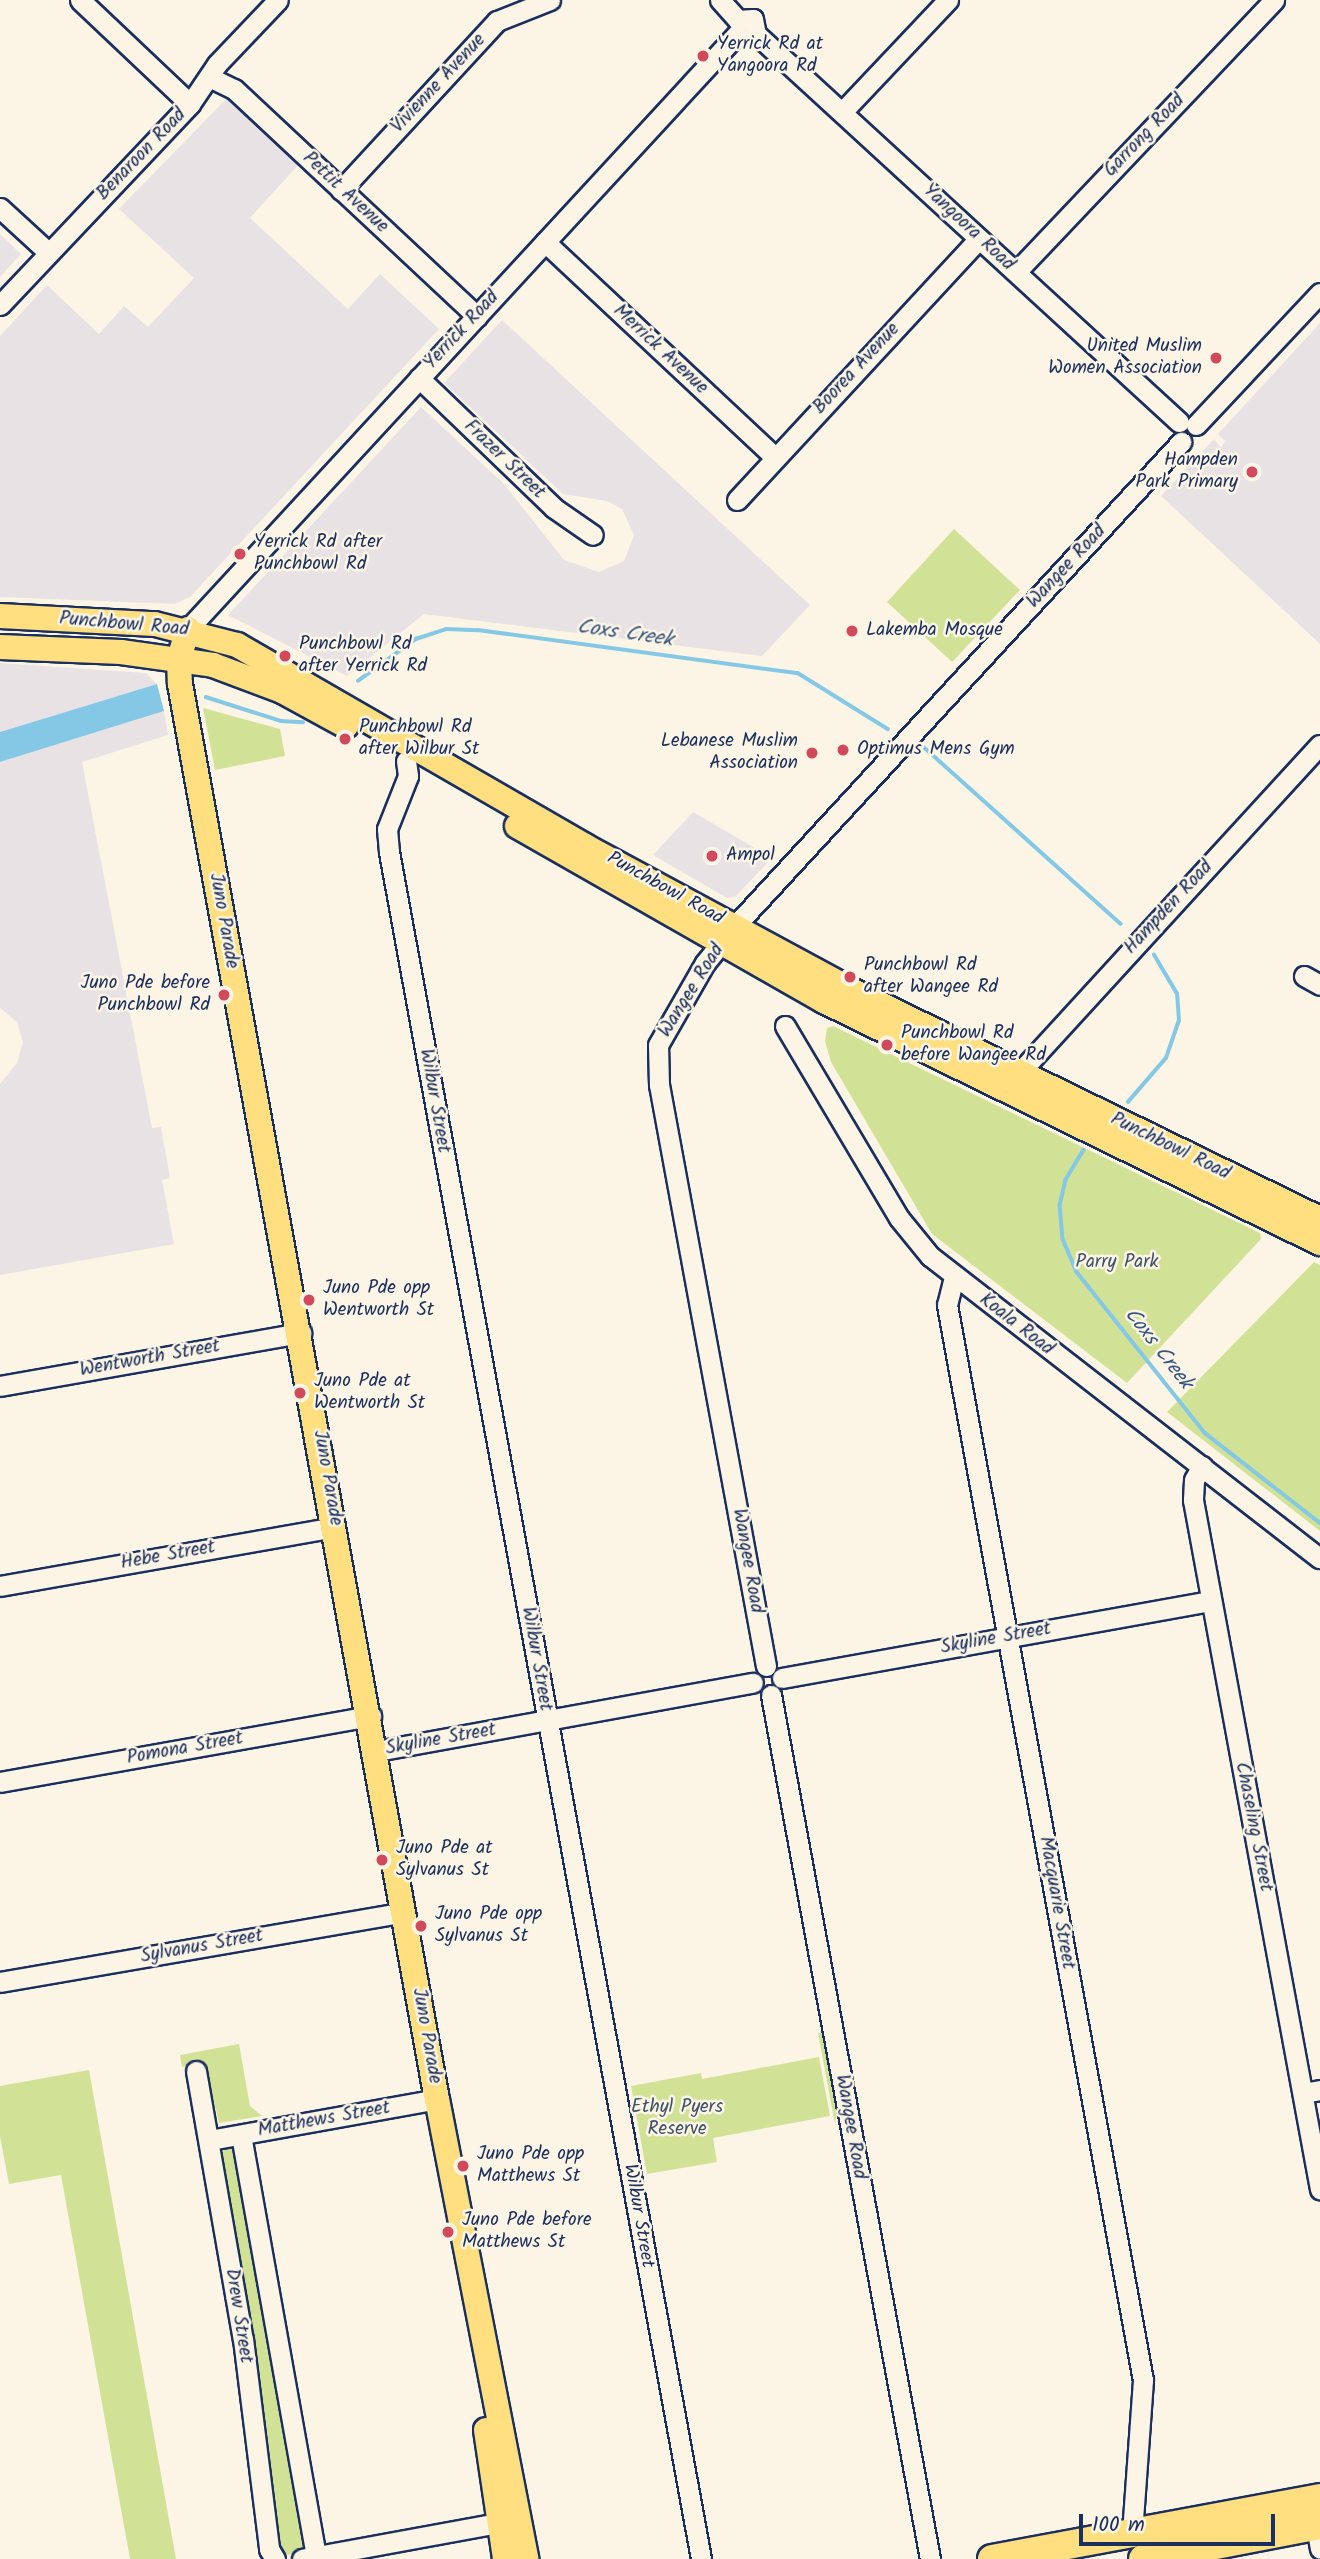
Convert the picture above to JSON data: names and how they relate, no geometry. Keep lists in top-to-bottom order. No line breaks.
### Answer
{"streets":{"main road":["Punchbowl Road","Juno Parade"],"street":["Vivienne Avenue","Garrong Road","Benaroon Road","Pettit Avenue","Yangoora Road","Yerrick Road","Merrick Avenue","Boorea Avenue","Frazer Street","Wangee Road","Hampden Road","Wilbur Street","Koala Road","Wentworth Street","Hebe Street","Skyline Street","Pomona Street","Chaseling Street","Macquarie Street","Sylvanus Street","Matthews Street","Drew Street"]},"crossings":[["Vivienne Avenue","Pettit Avenue"],["Garrong Road","Yangoora Road"],["Benaroon Road","Pettit Avenue"],["Pettit Avenue","Yerrick Road"],["Yangoora Road","Yerrick Road"],["Yangoora Road","Boorea Avenue"],["Yangoora Road","Wangee Road"],["Yerrick Road","Merrick Avenue"],["Yerrick Road","Frazer Street"],["Yerrick Road","Punchbowl Road"],["Yerrick Road","Juno Parade"],["Merrick Avenue","Boorea Avenue"],["Wangee Road","Punchbowl Road"],["Wangee Road","Skyline Street"],["Punchbowl Road","Hampden Road"],["Punchbowl Road","Juno Parade"],["Punchbowl Road","Wilbur Street"],["Juno Parade","Wentworth Street"],["Juno Parade","Hebe Street"],["Juno Parade","Skyline Street"],["Juno Parade","Pomona Street"],["Juno Parade","Sylvanus Street"],["Juno Parade","Matthews Street"],["Wilbur Street","Skyline Street"],["Koala Road","Chaseling Street"],["Koala Road","Macquarie Street"],["Skyline Street","Chaseling Street"],["Skyline Street","Macquarie Street"],["Matthews Street","Drew Street"]],"water":["Coxs Creek"],"parks":["Parry Park","Ethyl Pyers Reserve"],"places":["Yerrick Rd at Yangoora Rd","United Muslim Women Association","Hampden Park Primary","Yerrick Rd after Punchbowl Rd","Lakemba Mosque","Punchbowl Rd after Yerrick Rd","Punchbowl Rd after Wilbur St","Optimus Mens Gym","Lebanese Muslim Association","Ampol","Punchbowl Rd after Wangee Rd","Juno Pde before Punchbowl Rd","Punchbowl Rd before Wangee Rd","Juno Pde opp Wentworth St","Juno Pde at Wentworth St","Juno Pde at Sylvanus St","Juno Pde opp Sylvanus St","Juno Pde opp Matthews St","Juno Pde before Matthews St"],"scale_bar":"100 m"}
